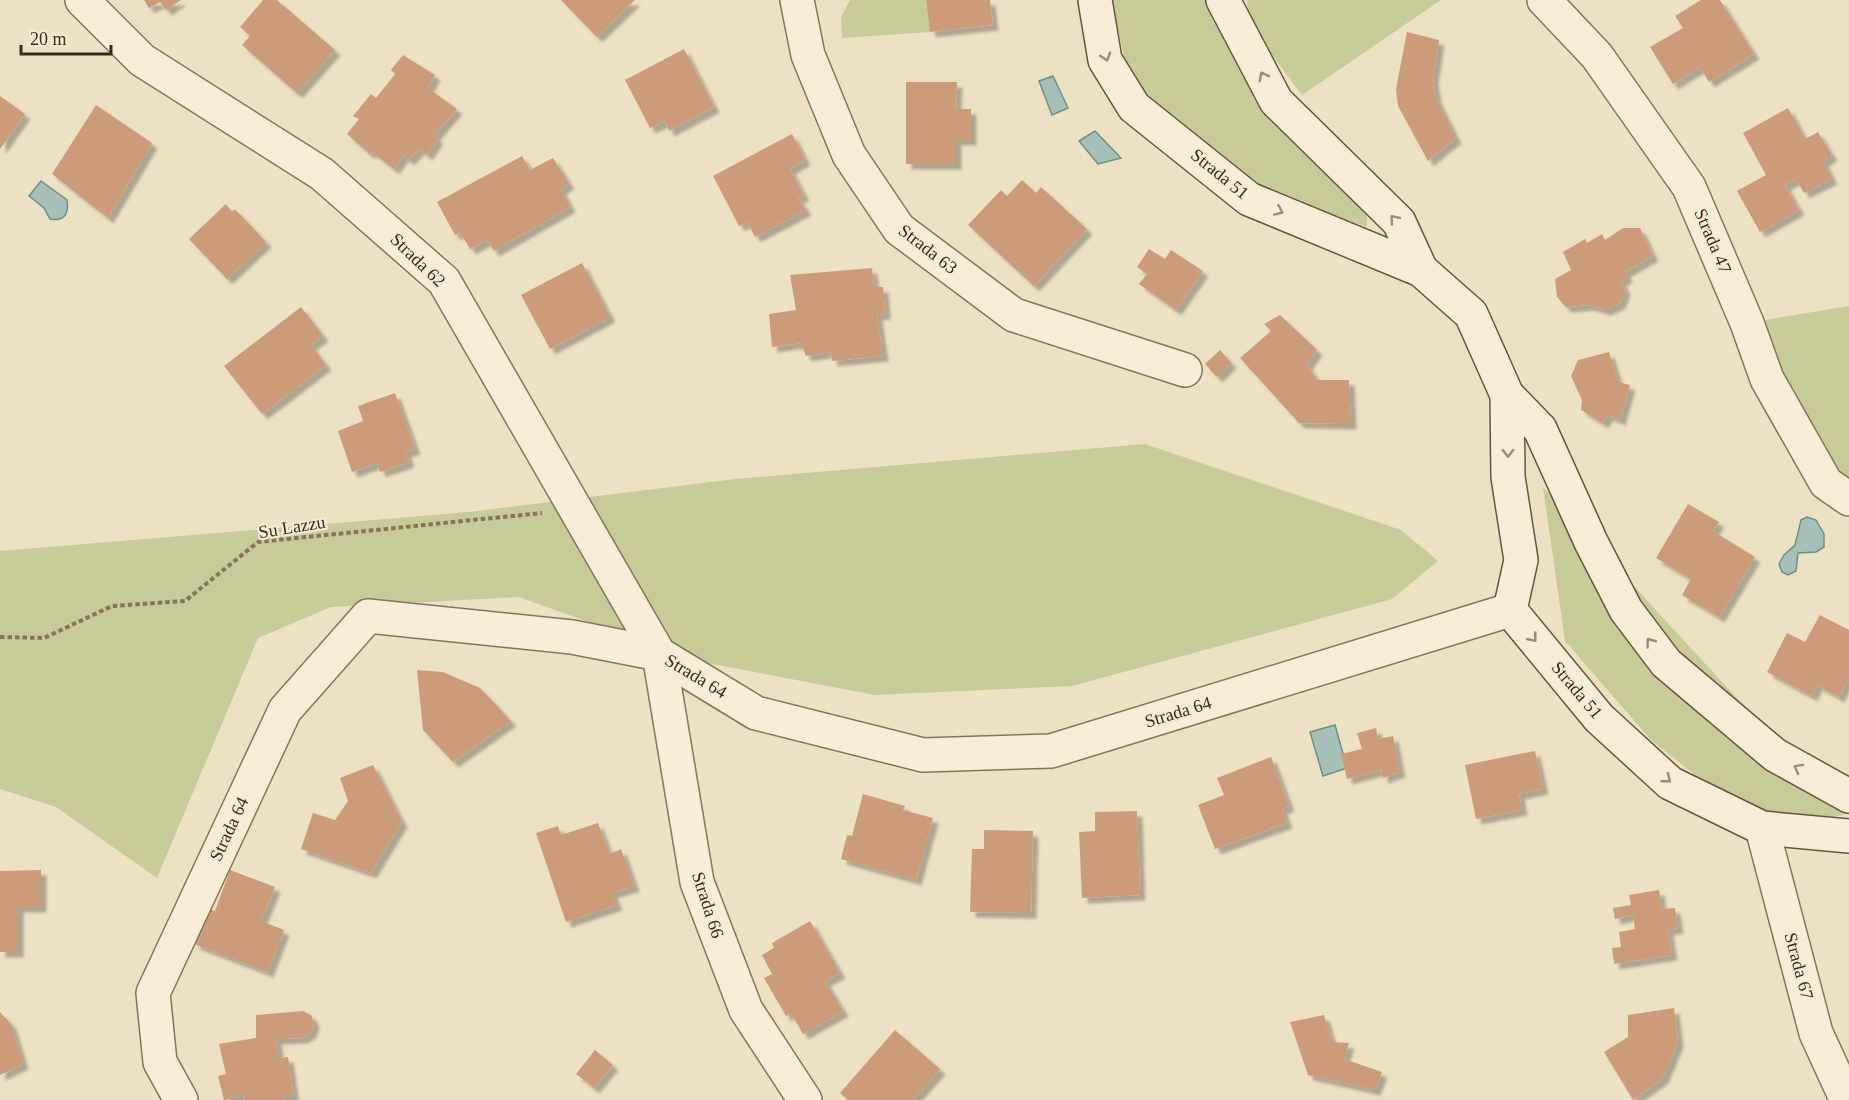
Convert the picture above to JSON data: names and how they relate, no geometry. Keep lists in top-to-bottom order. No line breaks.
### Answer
{"streets":{"street":["Strada 51","Strada 47","Strada 63","Strada 62","Strada 64","Strada 66","Strada 67"],"path":["Su Lazzu"]},"crossings":[["Strada 51","Strada 64"],["Strada 51","Strada 67"],["Strada 62","Su Lazzu"],["Strada 62","Strada 64"],["Strada 62","Strada 66"],["Strada 64","Strada 66"]],"scale_bar":"20 m"}
